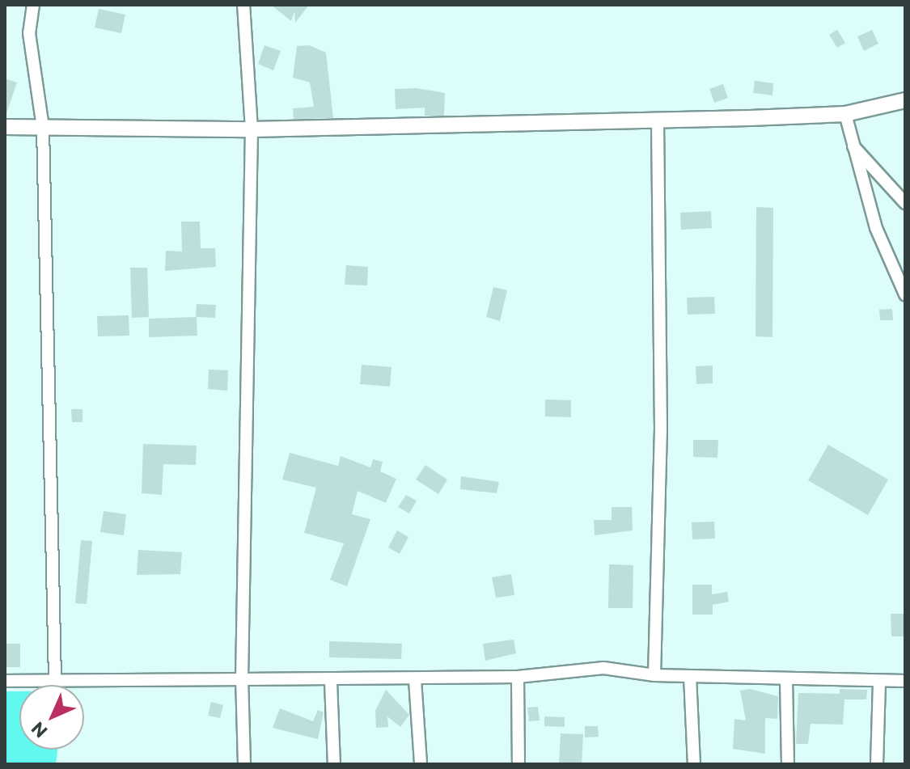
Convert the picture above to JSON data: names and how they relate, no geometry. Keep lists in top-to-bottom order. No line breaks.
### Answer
{"north":"bottom left"}
